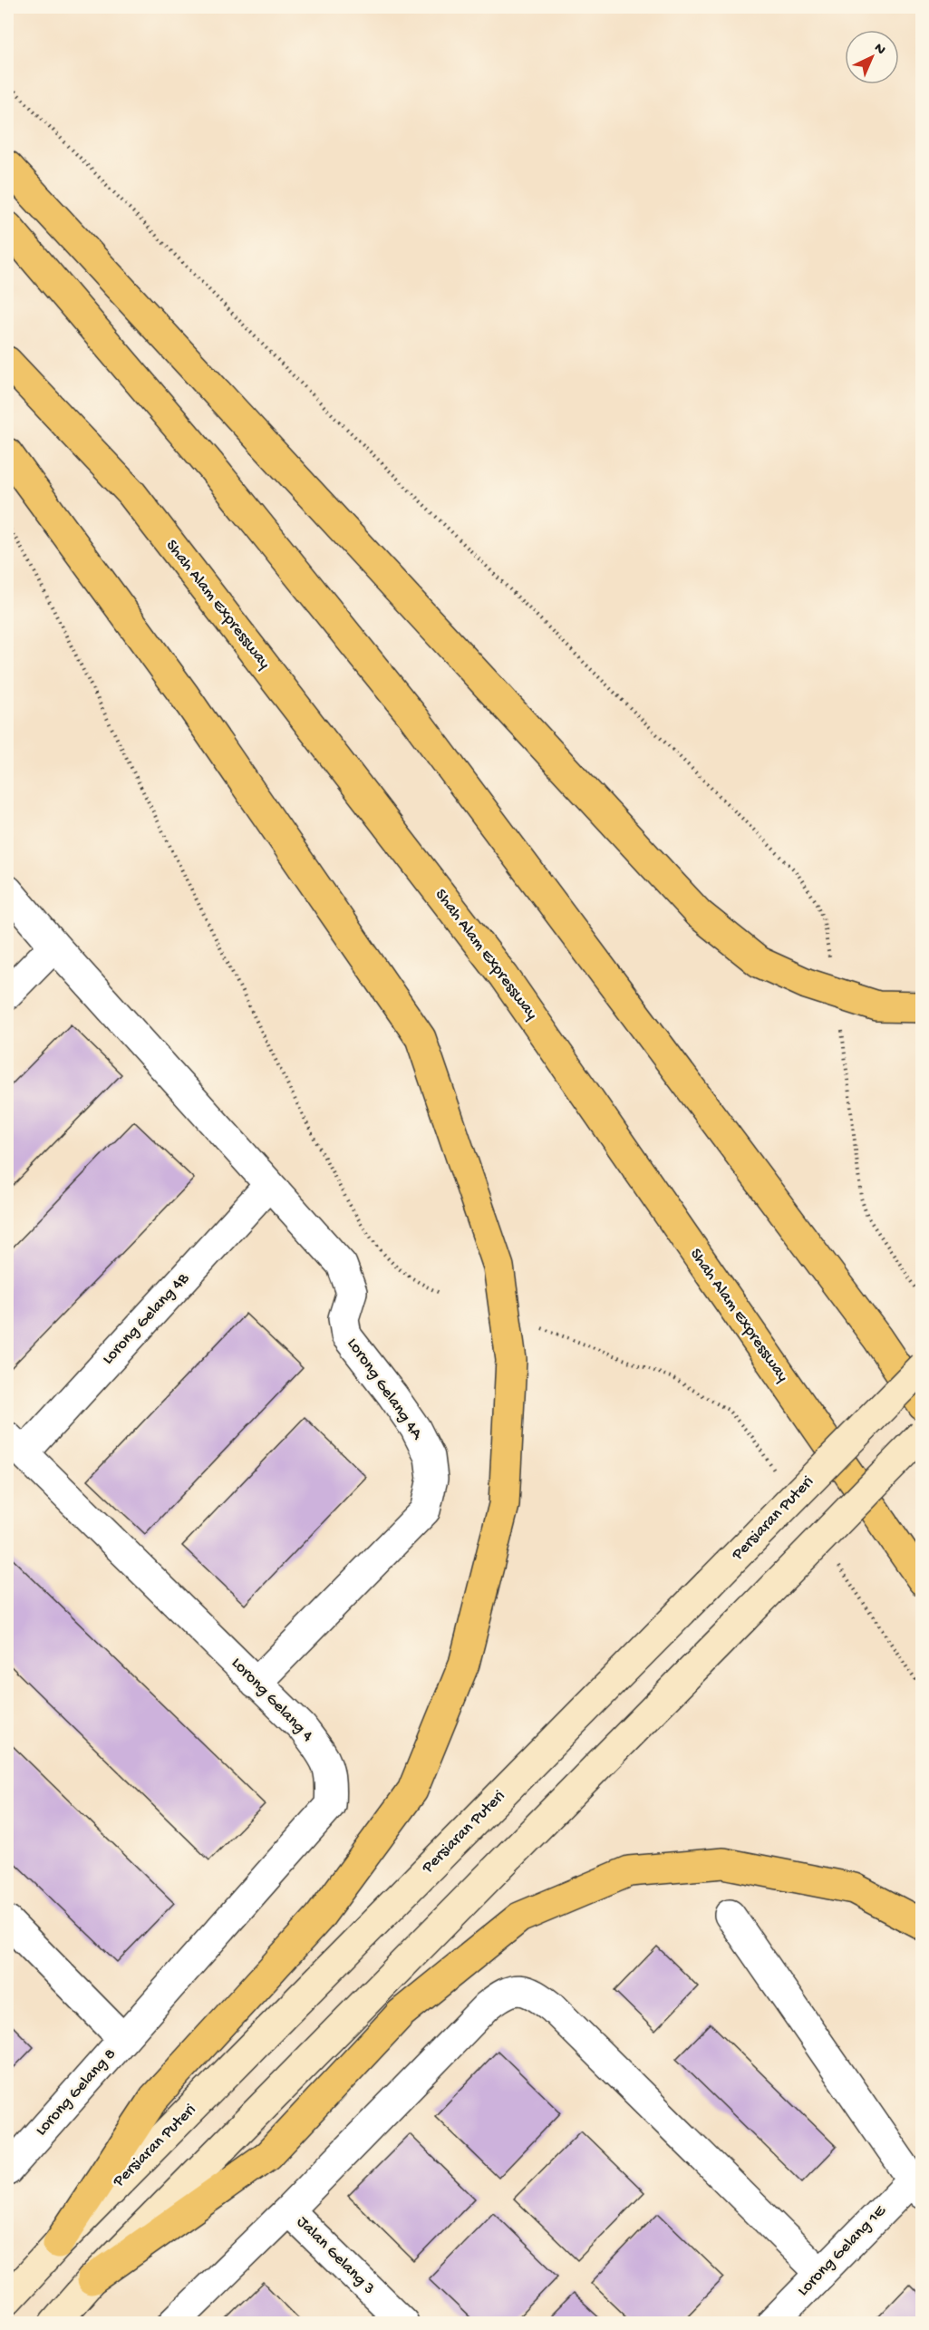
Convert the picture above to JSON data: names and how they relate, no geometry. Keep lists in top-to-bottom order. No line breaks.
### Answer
{"streets":{"highway":["Shah Alam Expressway"],"street":["Lorong Gelang 4B","Lorong Gelang 4A","Persiaran Puteri","Lorong Gelang 4","Lorong Gelang 8","Lorong Gelang 1E","Jalan Gelang 3"]},"crossings":[["Lorong Gelang 4B","Lorong Gelang 4A"],["Lorong Gelang 4B","Lorong Gelang 4"],["Lorong Gelang 4A","Lorong Gelang 4"],["Lorong Gelang 4","Lorong Gelang 8"]],"north":"top right"}
